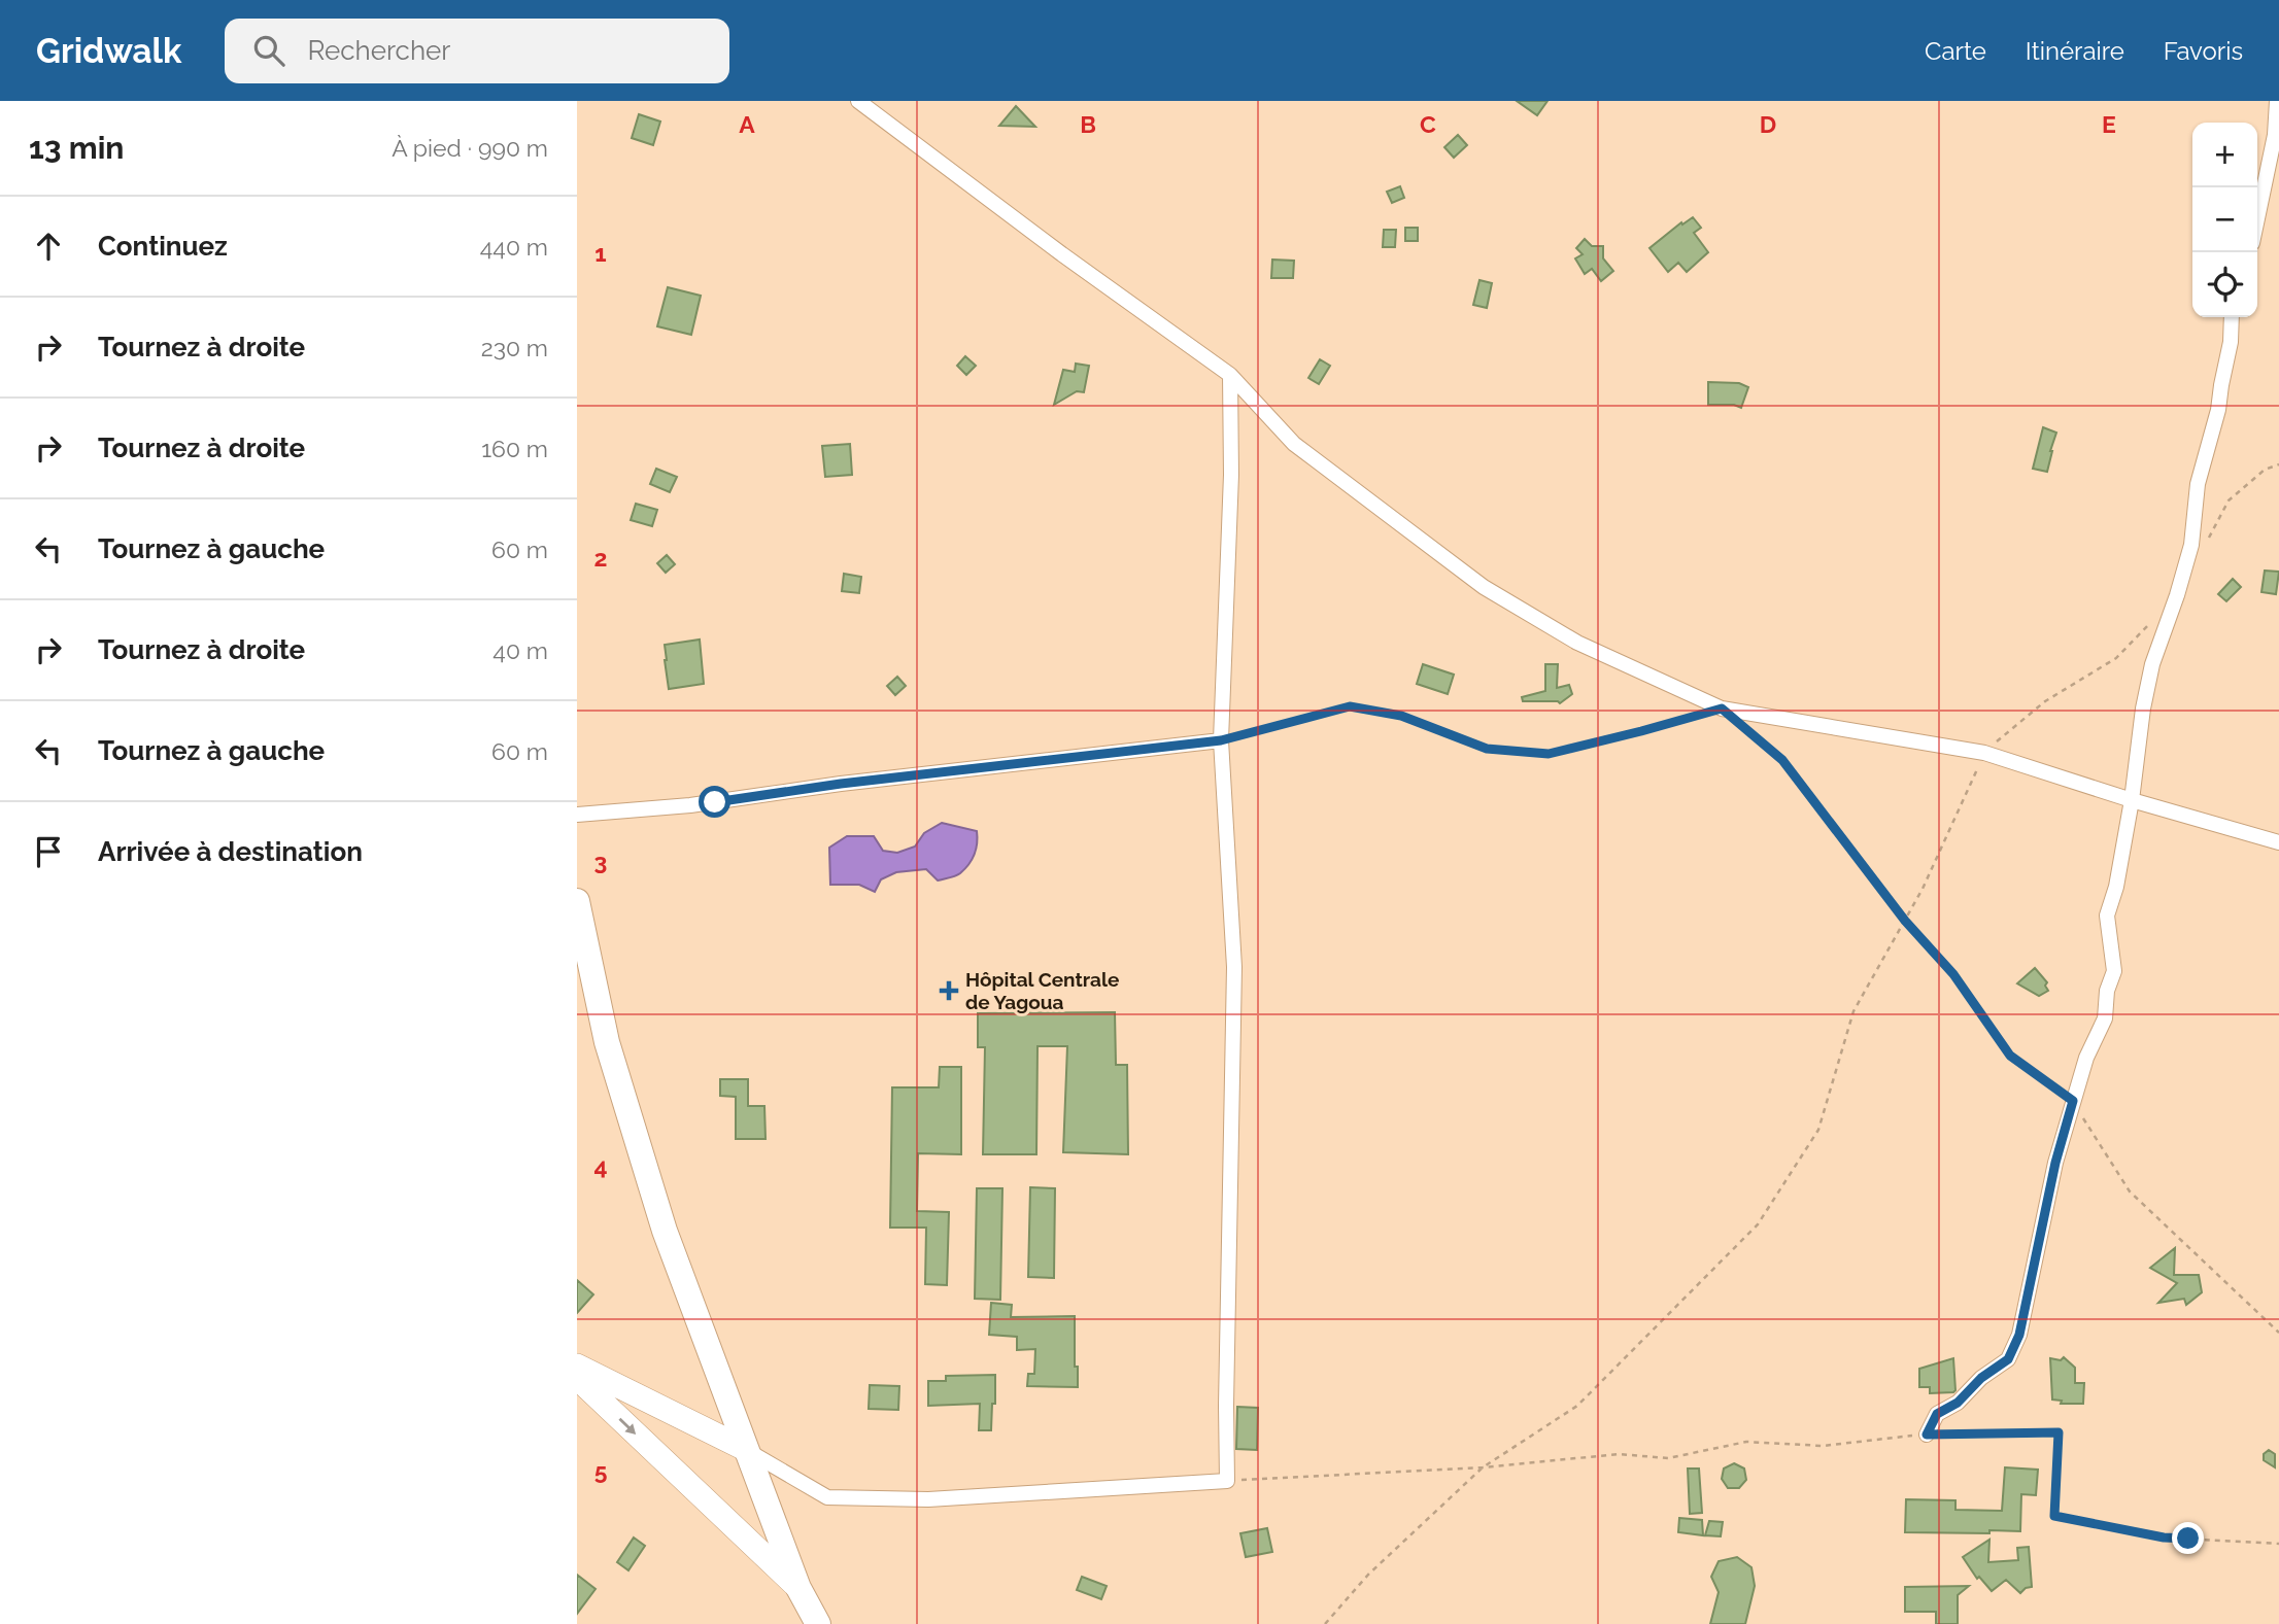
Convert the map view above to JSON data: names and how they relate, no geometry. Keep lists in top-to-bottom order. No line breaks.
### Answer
{"places":{"health":["Hôpital Centrale de Yagoua"]},"page":{"header":"Gridwalk","search":"Rechercher","nav":["Carte","Itinéraire","Favoris"],"heading":["13 min","À pied · 990 m"],"map_buttons":["+","−"],"list":[["Continuez","440 m"],["Tournez à droite","230 m"],["Tournez à droite","160 m"],["Tournez à gauche","60 m"],["Tournez à droite","40 m"],["Tournez à gauche","60 m"],"Arrivée à destination"]},"grid":{"columns":["A","B","C","D","E"],"rows":["1","2","3","4","5"]}}
